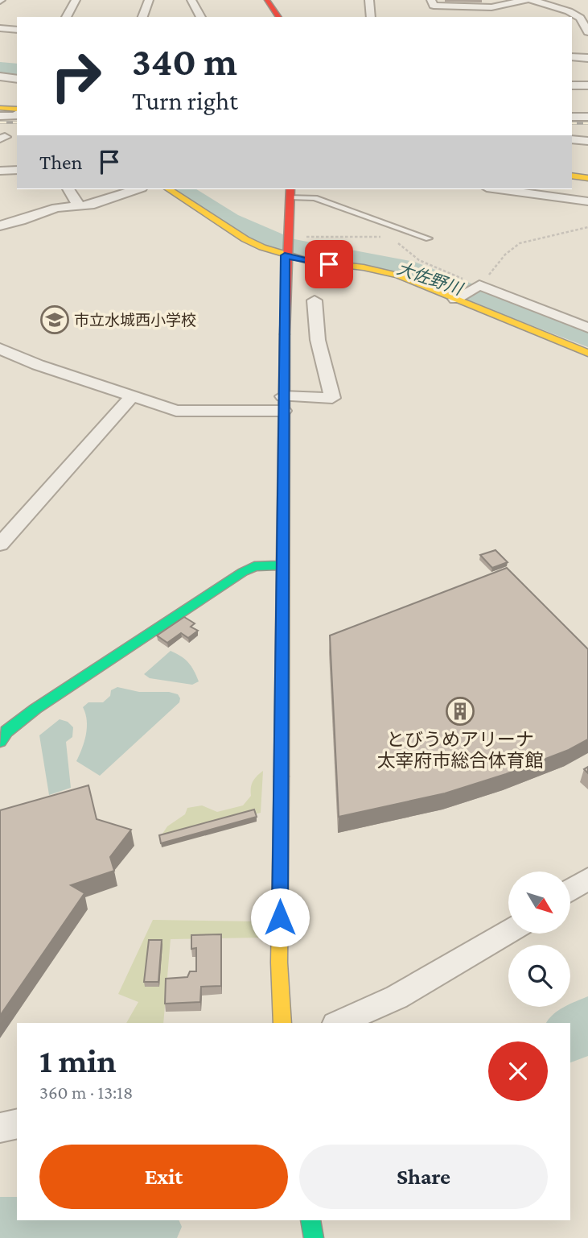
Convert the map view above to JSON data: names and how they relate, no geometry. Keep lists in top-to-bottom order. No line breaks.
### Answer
{"water":["大佐野川"],"places":{"school or university":["市立水城西小学校"],"building":["とびうめアリーナ 太宰府市総合体育館"]},"north":"bottom right","page":{"turn":["340 m","Turn right"],"then":"Then","heading":["1 min","360 m · 13:18"],"buttons":["Exit","Share"]}}
